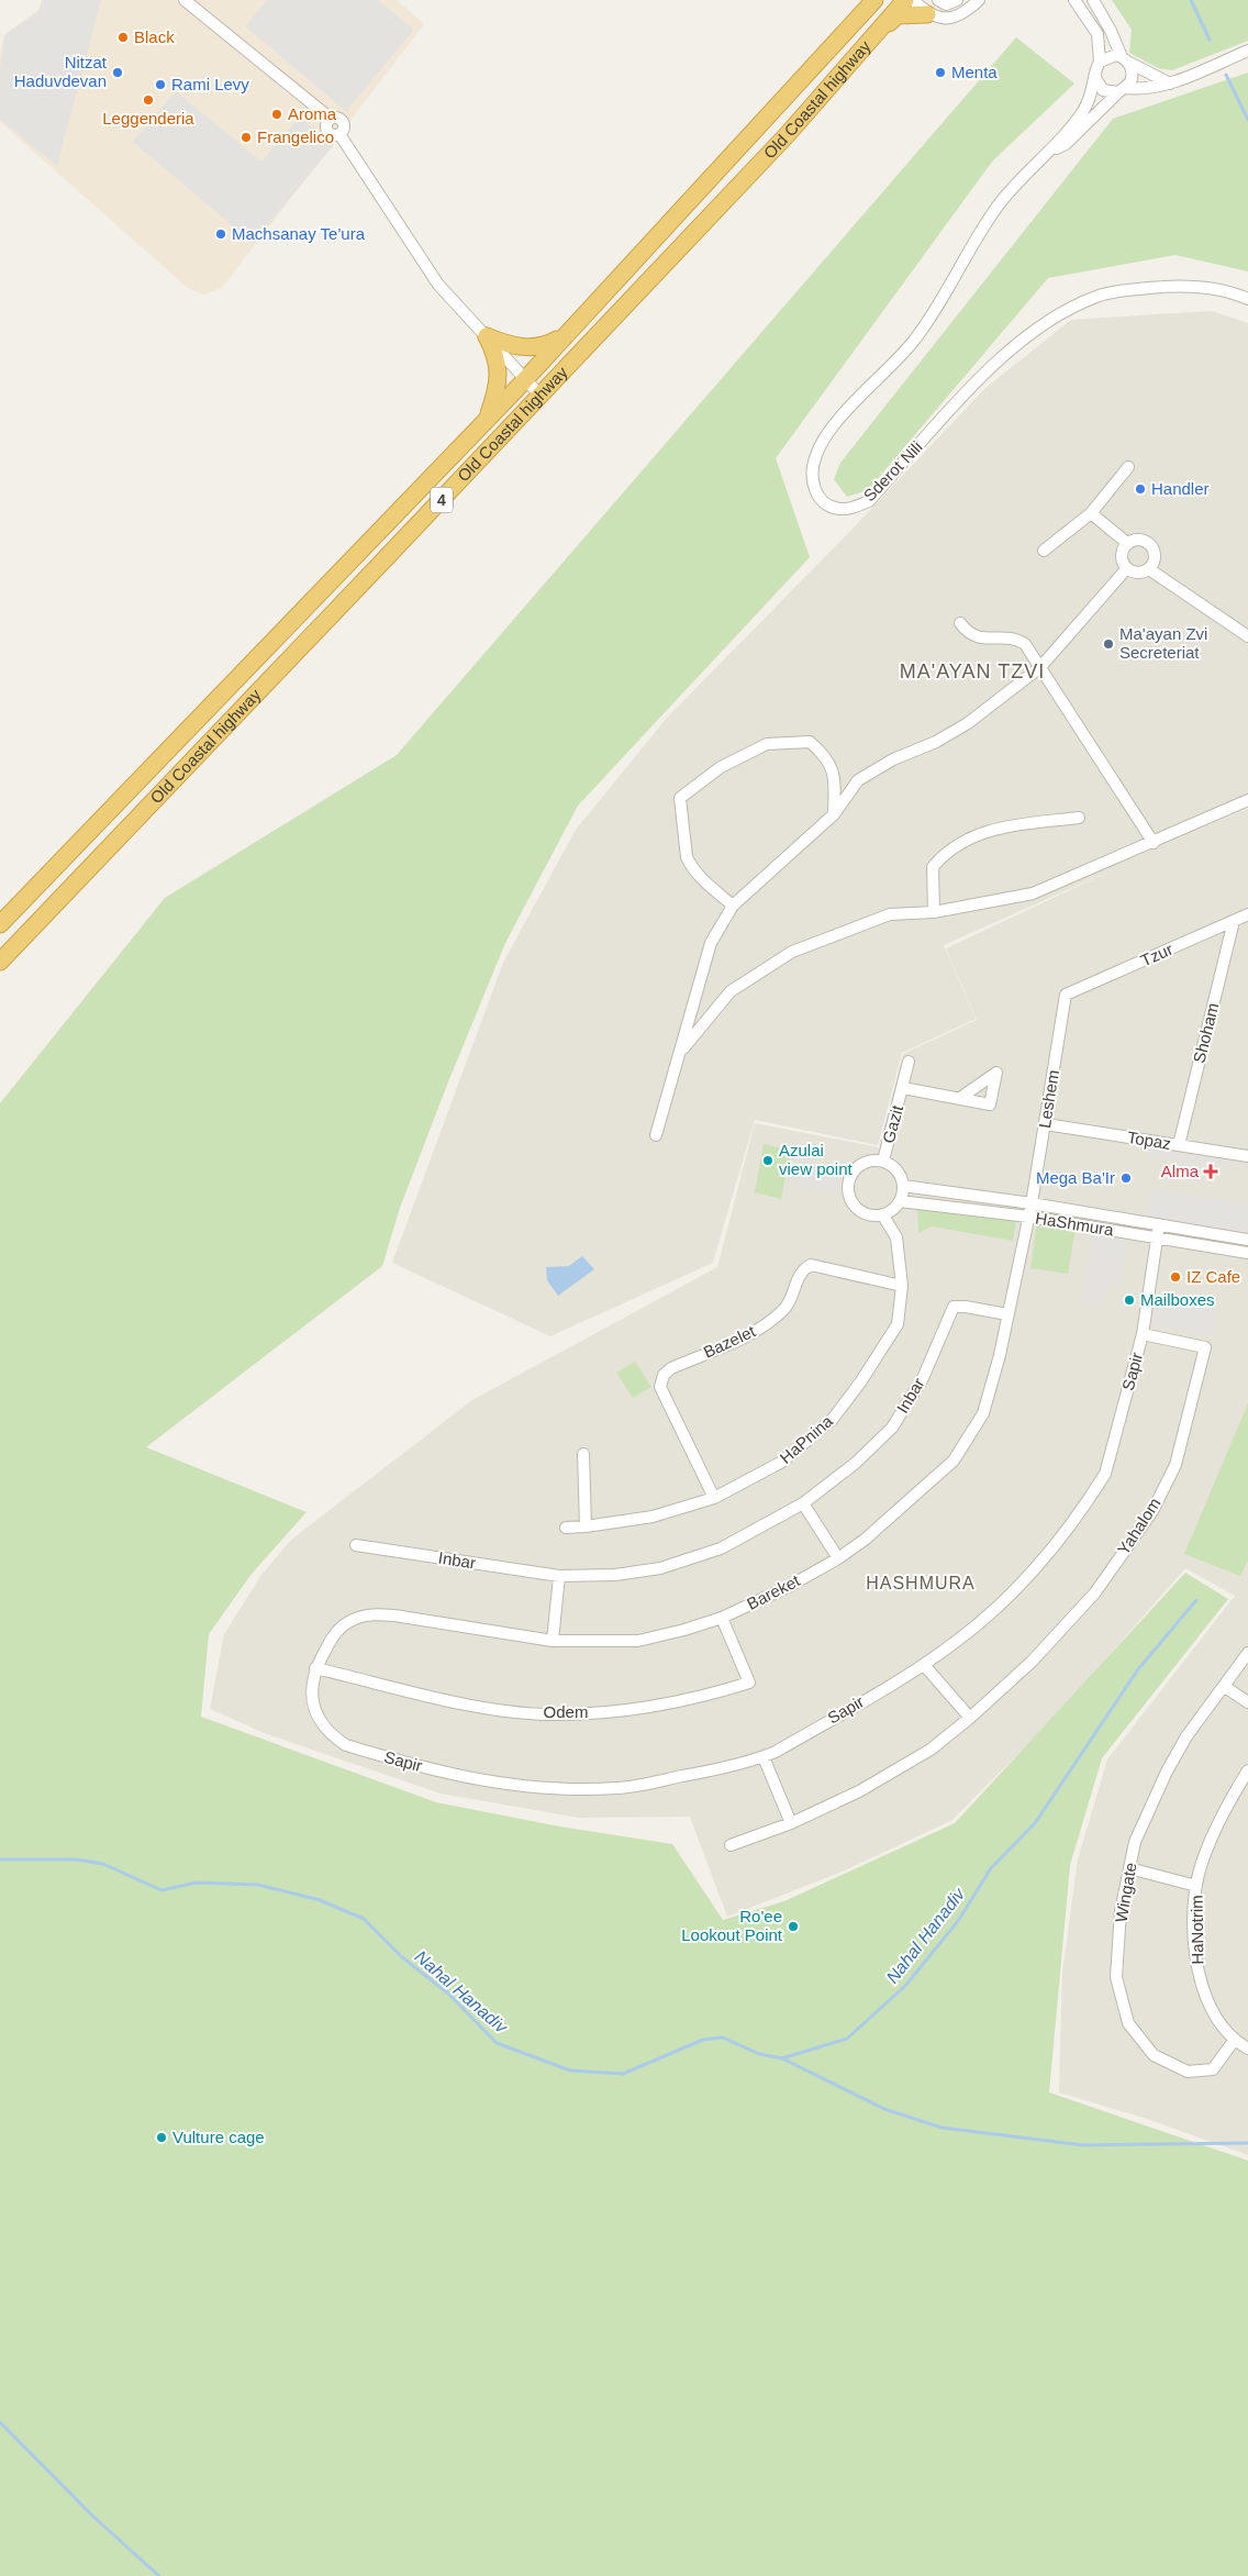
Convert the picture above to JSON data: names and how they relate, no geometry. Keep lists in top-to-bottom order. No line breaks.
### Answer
{"streets":{"highway":["Old Coastal highway","4"],"street":["Sderot Nili","Tzur","Shoham","Leshem","Gazit","Topaz","HaShmura","Bazelet","Sapir","Inbar","HaPnina","Yahalom","Bareket","Odem","Wingate","HaNotrim"]},"crossings":[["Tzur","Shoham"],["Tzur","Leshem"],["Shoham","Topaz"],["Leshem","Topaz"],["Leshem","HaShmura"],["Leshem","Bareket"],["Gazit","HaShmura"],["Gazit","HaPnina"],["HaShmura","Sapir"],["HaShmura","HaPnina"],["HaShmura","Bareket"],["Bazelet","HaPnina"],["Sapir","Yahalom"],["Sapir","Bareket"],["Sapir","Odem"],["Inbar","Bareket"],["Bareket","Odem"],["Wingate","HaNotrim"]],"districts":["MA'AYAN TZVI","HASHMURA"],"water":["Nahal Hanadiv"],"places":{"other":["Black","Nitzat Haduvdevan","Menta","Rami Levy","Leggenderia","Aroma","Frangelico","Machsanay Te'ura","Handler","Ma'ayan Zvi Secreteriat","Azulai view point","Mega Ba'Ir","IZ Cafe","Mailboxes","Ro'ee Lookout Point","Vulture cage"],"health":["Alma"]}}
